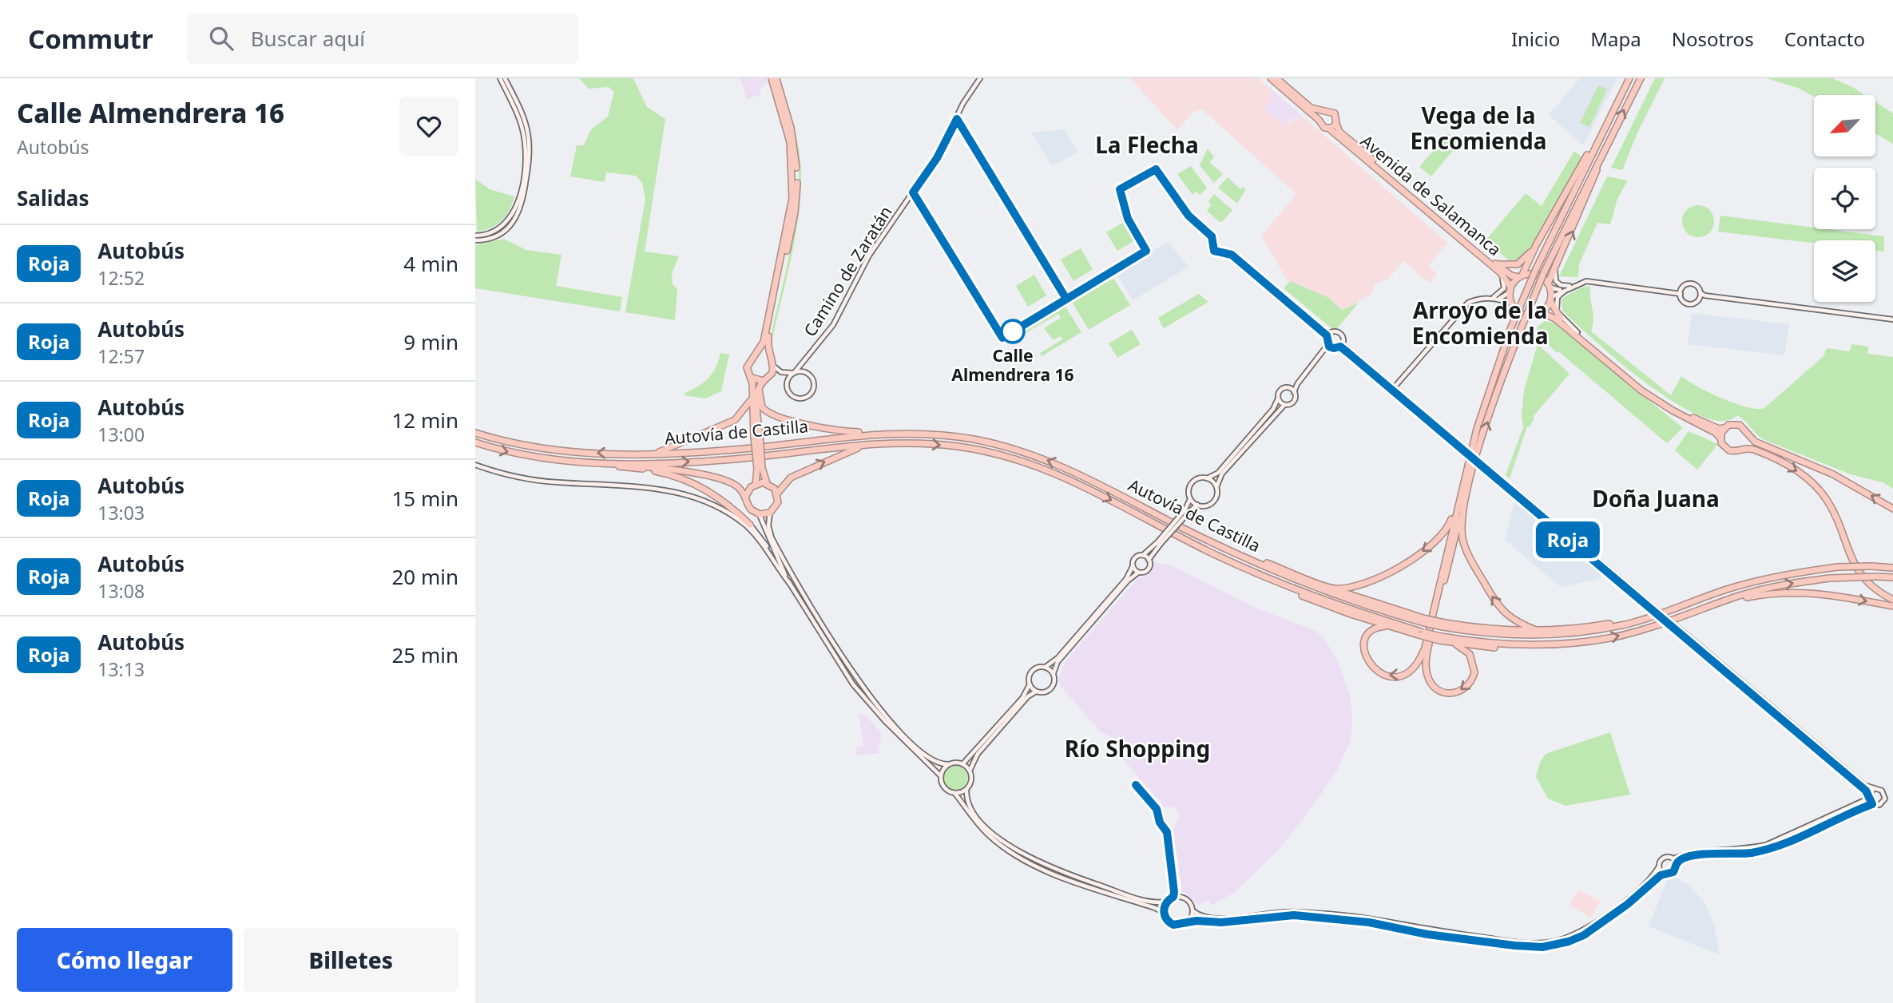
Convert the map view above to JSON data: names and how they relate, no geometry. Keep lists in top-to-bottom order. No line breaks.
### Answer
{"streets":{"highway":["Avenida de Salamanca","Autovía de Castilla"],"street":["Camino de Zaratán"]},"districts":["Vega de la Encomienda","La Flecha","Arroyo de la Encomienda","Doña Juana","Río Shopping"],"places":["Calle Almendrera 16"],"lines":["bus line Roja"],"north":"bottom left","page":{"header":"Commutr","search":"Buscar aquí","nav":["Inicio","Mapa","Nosotros","Contacto"],"heading":[["Calle Almendrera 16","Autobús"],"Salidas"],"on_map":"Roja","list":[{"mark":"Roja","name":"Autobús","note":"12:52","value":"4 min"},{"mark":"Roja","name":"Autobús","note":"12:57","value":"9 min"},{"mark":"Roja","name":"Autobús","note":"13:00","value":"12 min"},{"mark":"Roja","name":"Autobús","note":"13:03","value":"15 min"},{"mark":"Roja","name":"Autobús","note":"13:08","value":"20 min"},{"mark":"Roja","name":"Autobús","note":"13:13","value":"25 min"}],"buttons":["Cómo llegar","Billetes"]}}
